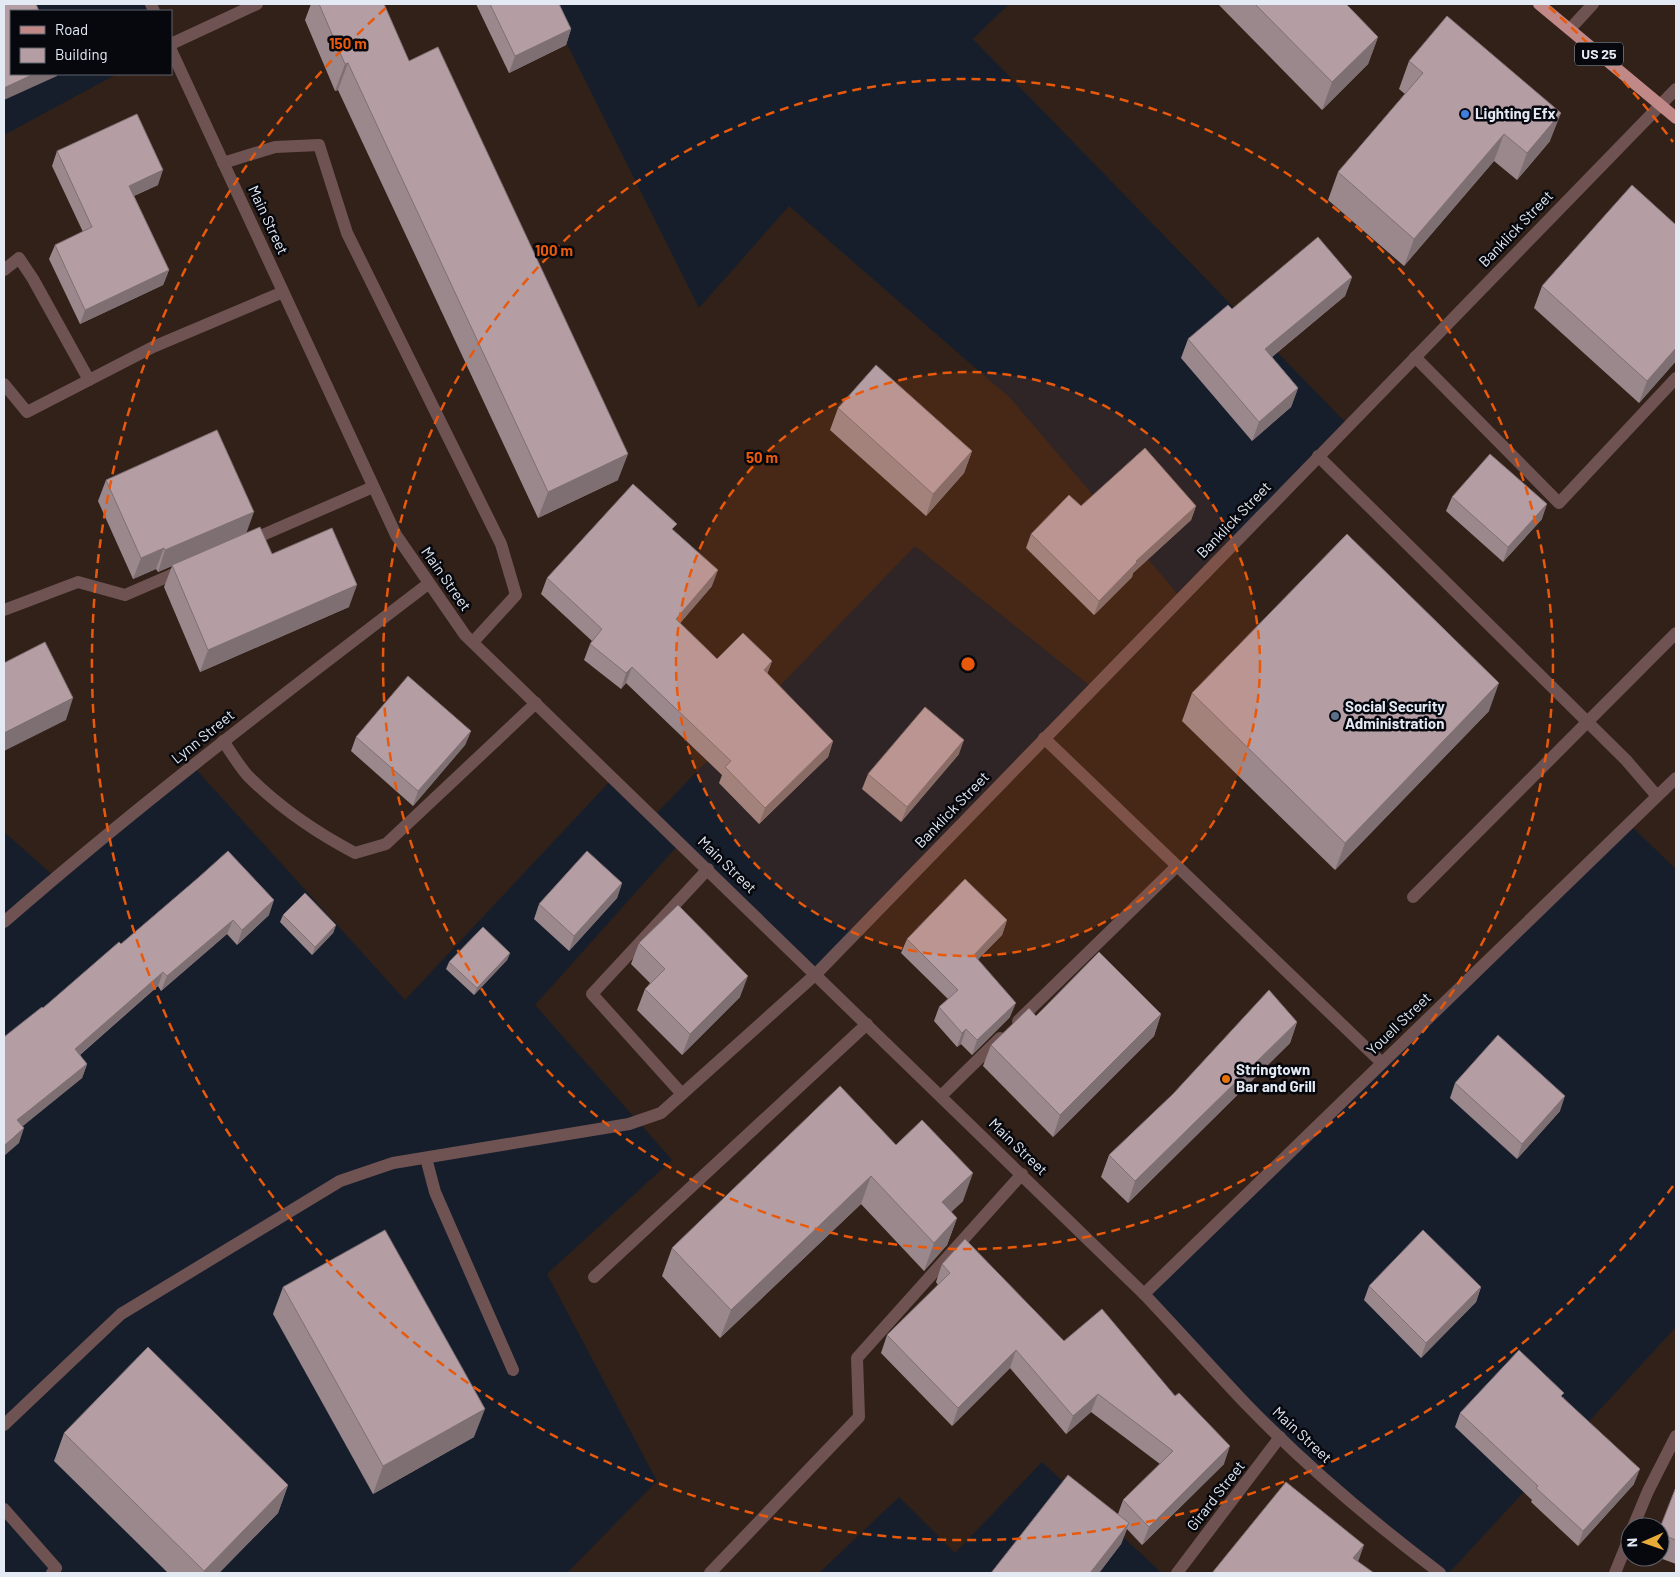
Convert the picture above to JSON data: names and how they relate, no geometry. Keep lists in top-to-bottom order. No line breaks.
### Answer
{"streets":{"main road":["US 25"],"street":["Main Street","Banklick Street","Lynn Street","Youell Street","Girard Street"]},"crossings":[["US 25","Banklick Street"],["Main Street","Banklick Street"],["Main Street","Lynn Street"],["Main Street","Youell Street"],["Main Street","Girard Street"]],"places":["Lighting Efx","Social Security Administration","Stringtown Bar and Grill"],"legend":["Road","Building"],"north":"left","rings":["150 m","100 m","50 m"]}
